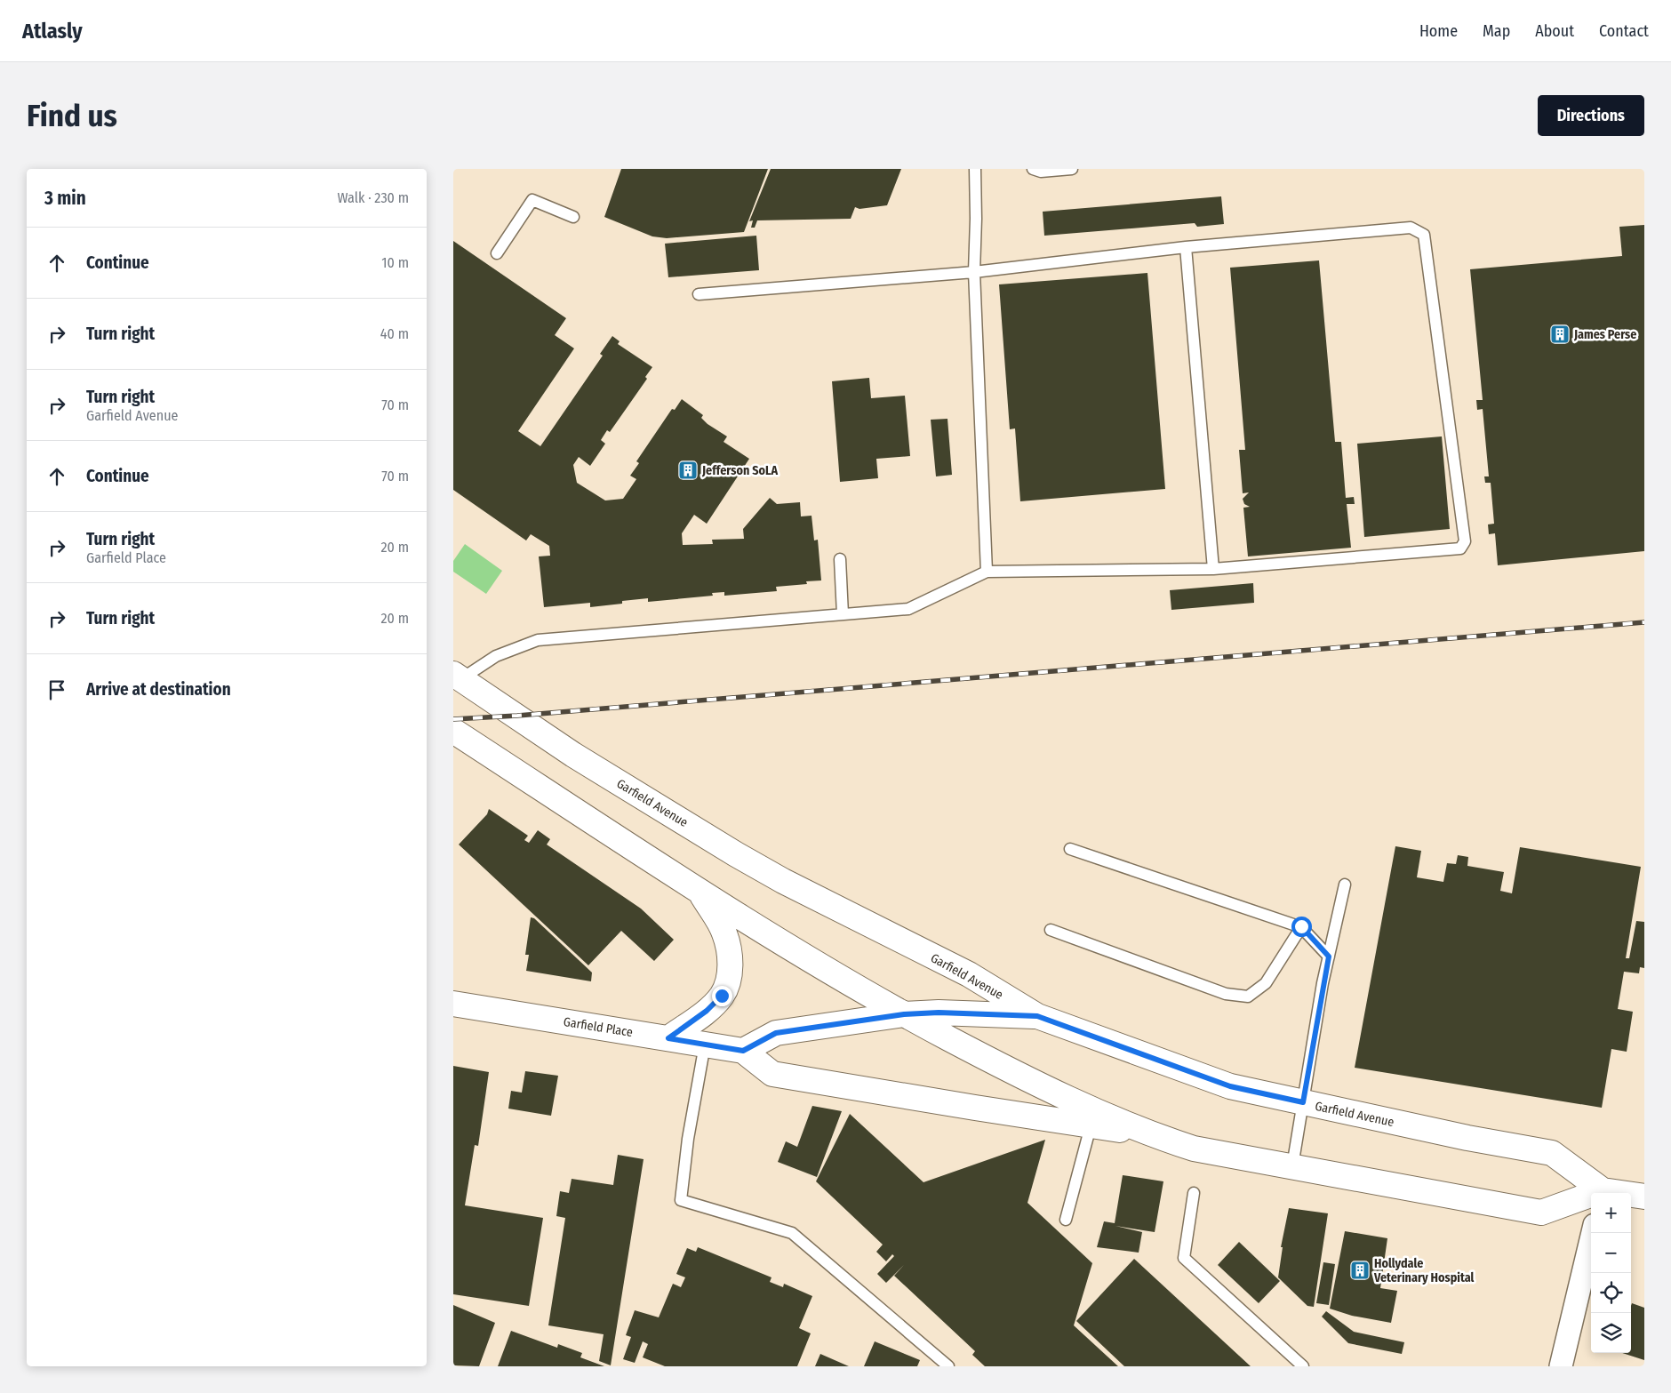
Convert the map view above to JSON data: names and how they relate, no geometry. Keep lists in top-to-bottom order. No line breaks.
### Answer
{"streets":{"main road":["Garfield Avenue","Garfield Place"]},"places":{"building":["James Perse","Jefferson SoLA","Hollydale Veterinary Hospital"]},"page":{"header":"Atlasly","nav":["Home","Map","About","Contact"],"buttons":"Directions","title":"Find us","heading":["3 min","Walk · 230 m"],"list":[["Continue","10 m"],["Turn right","40 m"],["Turn right","Garfield Avenue","70 m"],["Continue","70 m"],["Turn right","Garfield Place","20 m"],["Turn right","20 m"],"Arrive at destination"],"map_buttons":["+","−"]}}
